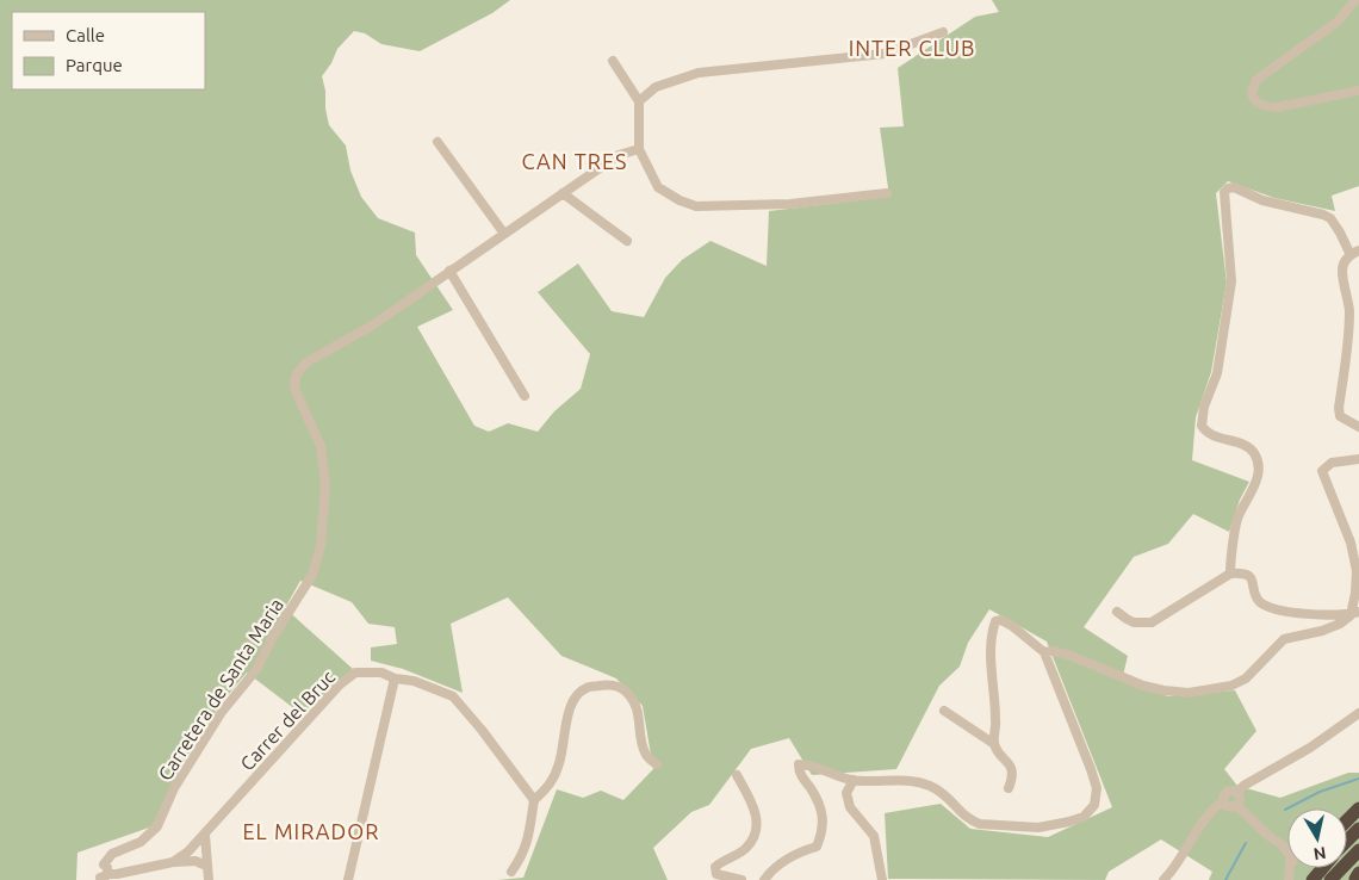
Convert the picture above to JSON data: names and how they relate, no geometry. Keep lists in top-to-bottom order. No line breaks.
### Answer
{"streets":{"street":["Carretera de Santa Maria","Carrer del Bruc"]},"crossings":[["Carretera de Santa Maria","Carrer del Bruc"]],"districts":["INTER CLUB","CAN TRES","EL MIRADOR"],"legend":["Calle","Parque"],"north":"bottom"}
